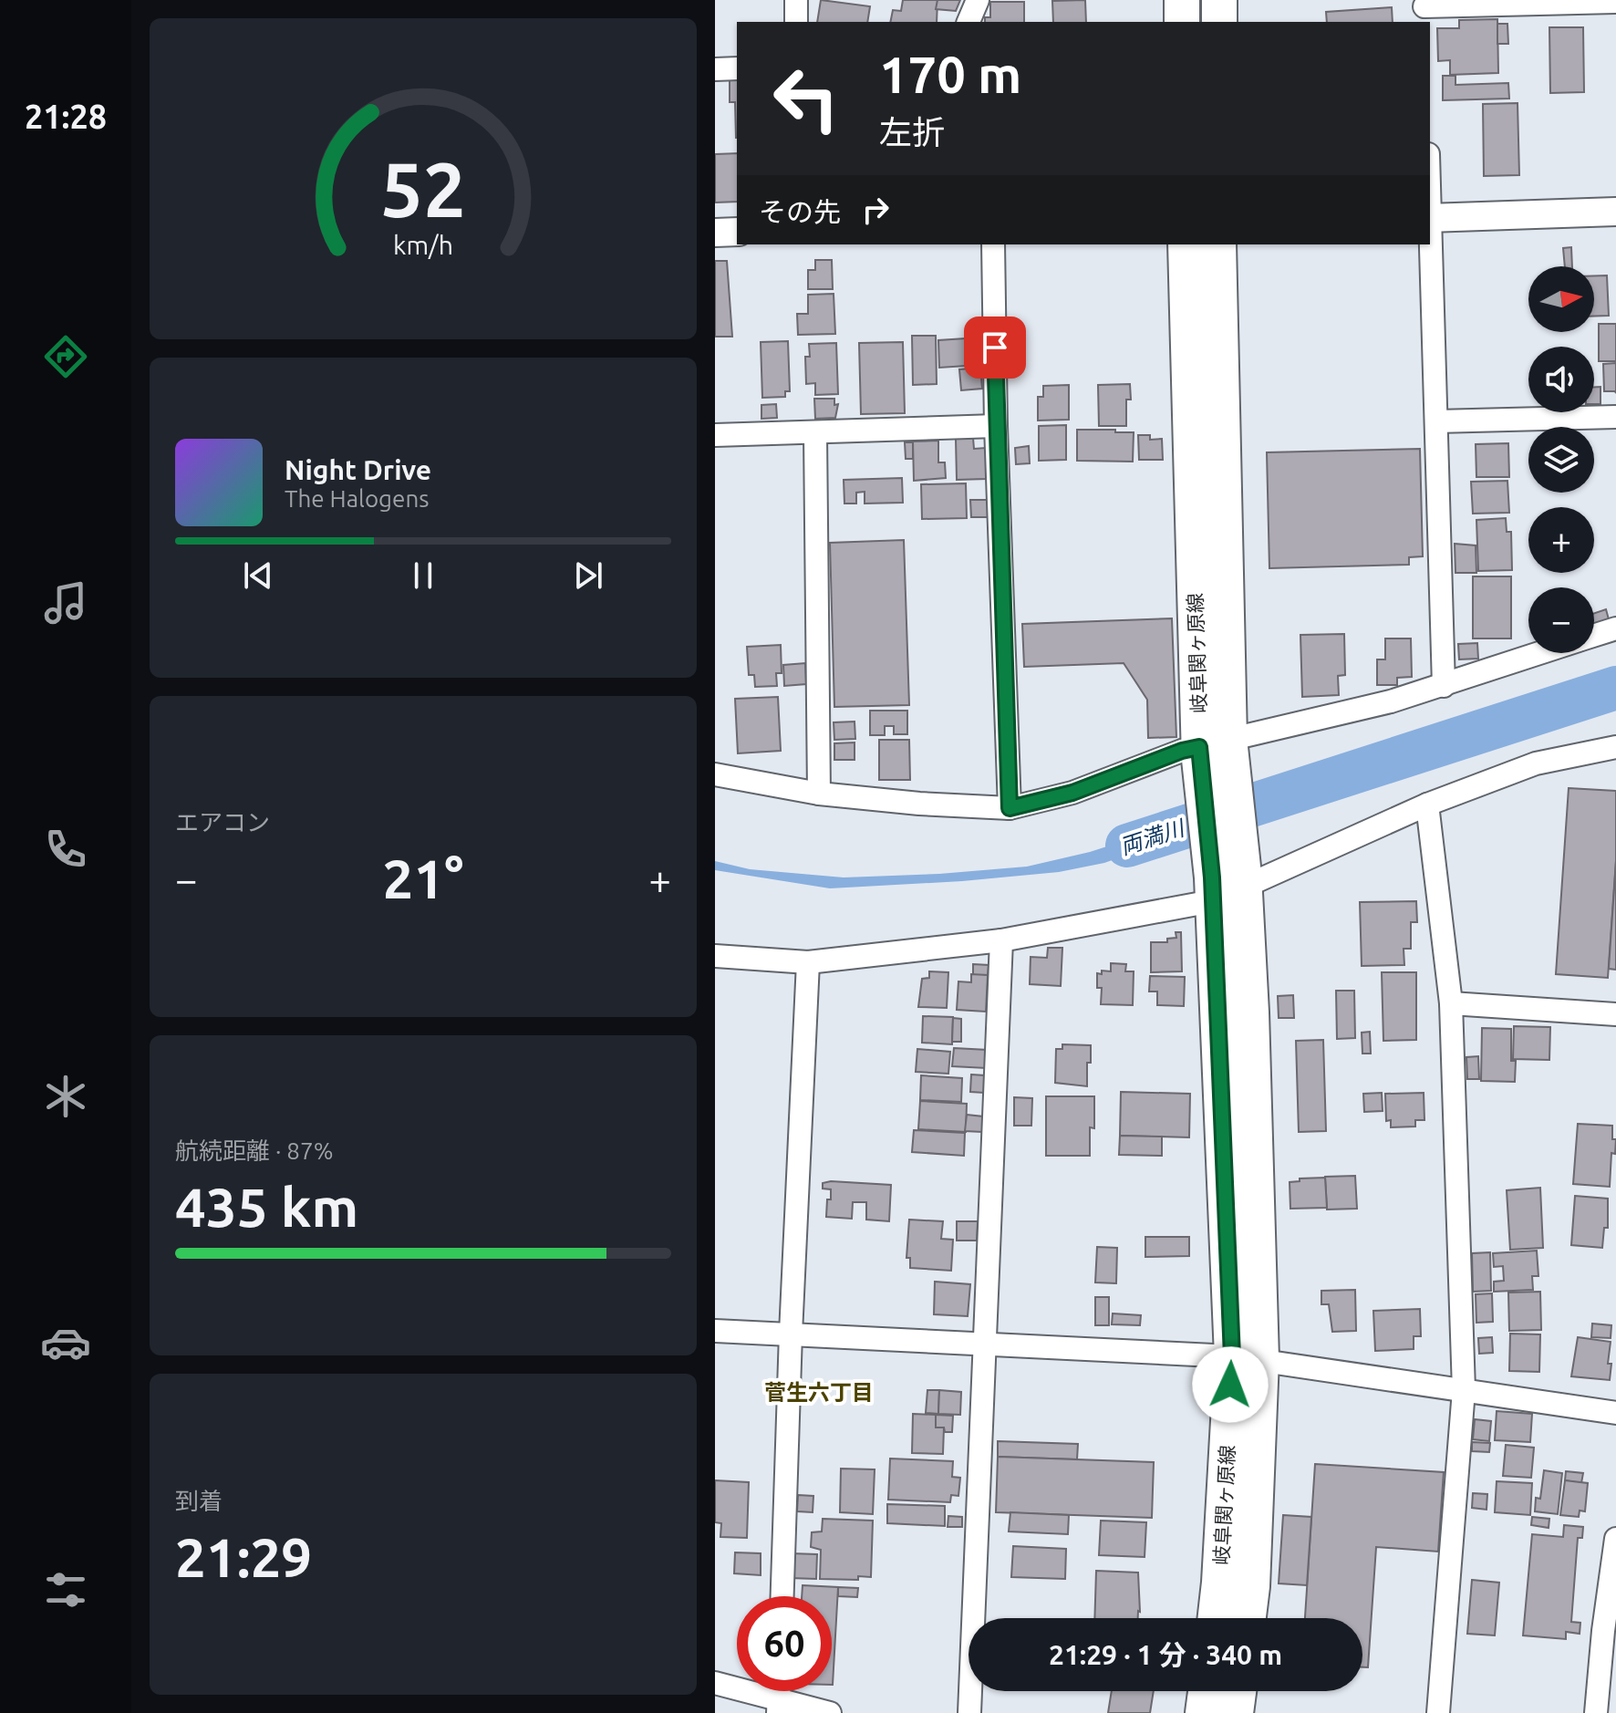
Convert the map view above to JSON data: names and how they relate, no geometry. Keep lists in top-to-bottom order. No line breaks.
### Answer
{"streets":{"main road":["岐阜関ヶ原線"]},"districts":["菅生六丁目"],"water":["両満川"],"north":"right","page":{"tabs":"21:28","turn":["170 m","左折"],"then":"その先","map_buttons":["+","−"],"song":["Night Drive","The Halogens"],"tile":["エアコン",["航続距離 · 87%","435 km"],["到着","21:29"]],"heat":["−","21°","+"],"limit":"60","trip":"21:29 · 1 分 · 340 m","gauge":["52","km/h"]}}
